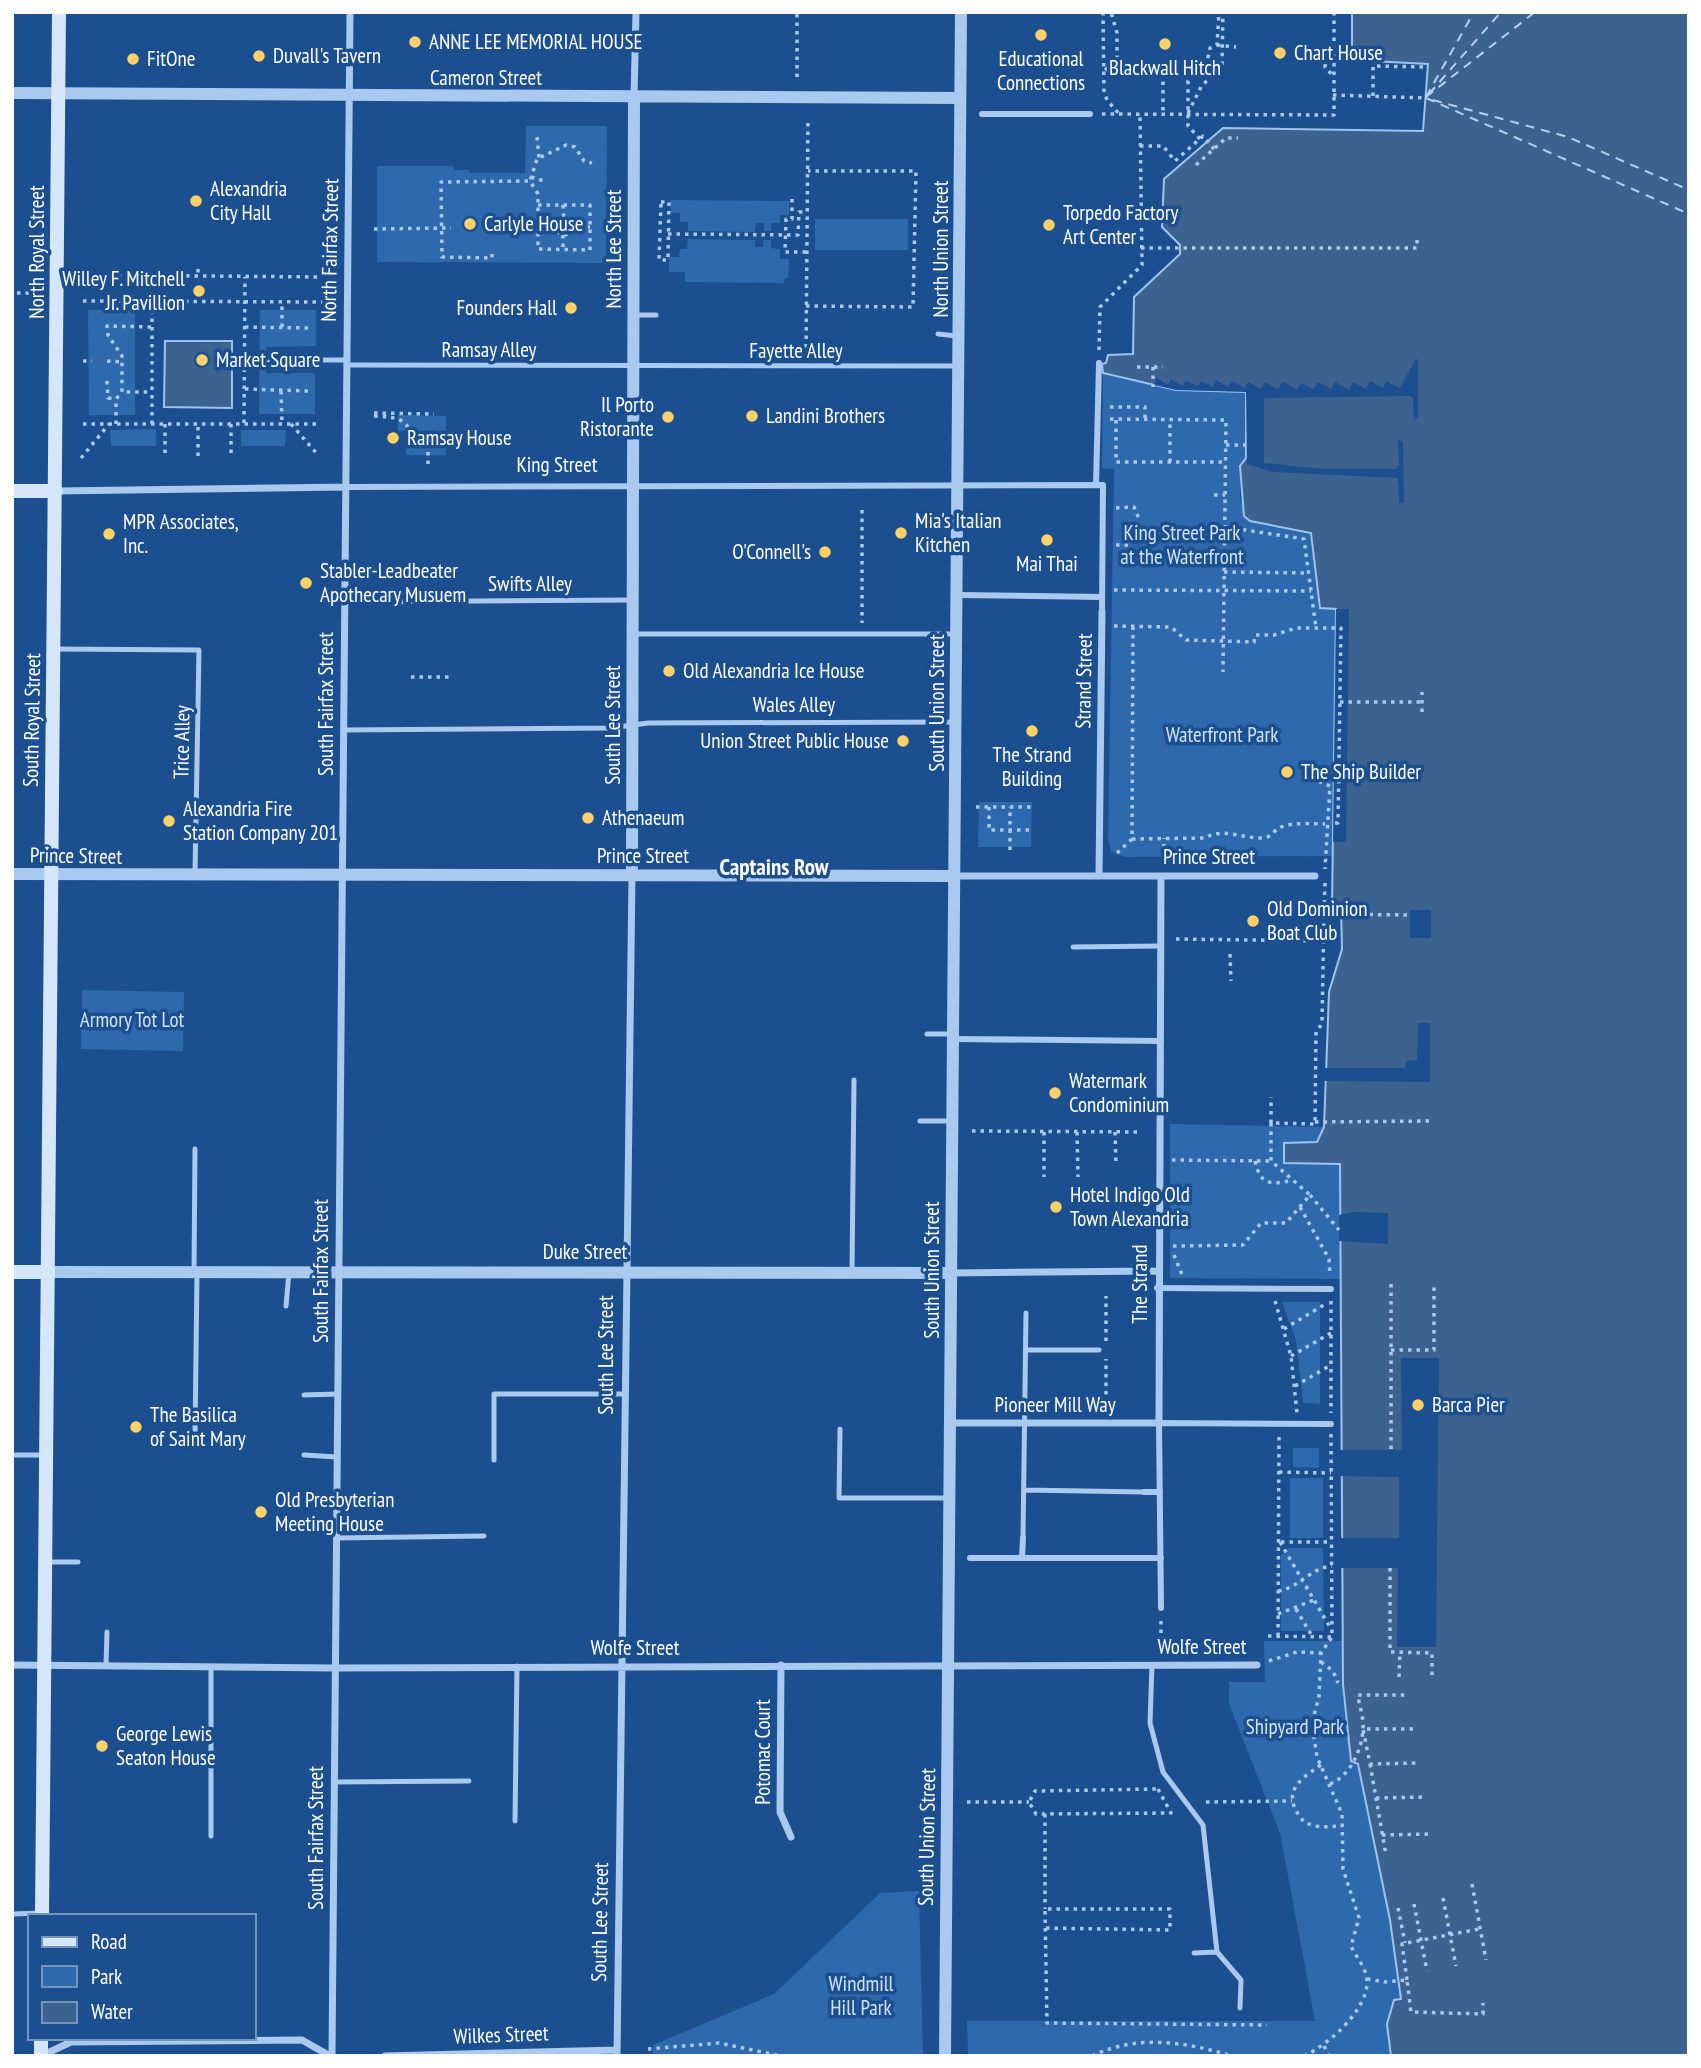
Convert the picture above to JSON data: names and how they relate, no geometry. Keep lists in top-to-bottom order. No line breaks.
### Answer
{"streets":{"main road":["North Royal Street","King Street","South Royal Street","Duke Street"],"street":["Cameron Street","North Lee Street","North Union Street","North Fairfax Street","Strand Street","South Union Street","South Fairfax Street","South Lee Street","Prince Street","The Strand","Pioneer Mill Way","Wolfe Street","Potomac Court","Wilkes Street"],"lane":["Ramsay Alley","Fayette Alley","Swifts Alley","Wales Alley","Trice Alley"]},"crossings":[["Cameron Street","North Lee Street"],["Cameron Street","North Union Street"],["Cameron Street","North Fairfax Street"],["Cameron Street","North Royal Street"],["North Lee Street","Ramsay Alley"],["North Lee Street","Fayette Alley"],["North Lee Street","King Street"],["North Lee Street","South Lee Street"],["North Union Street","Fayette Alley"],["North Union Street","King Street"],["North Union Street","South Union Street"],["North Fairfax Street","Ramsay Alley"],["North Fairfax Street","King Street"],["North Fairfax Street","South Fairfax Street"],["North Royal Street","King Street"],["North Royal Street","South Royal Street"],["Ramsay Alley","Fayette Alley"],["King Street","Strand Street"],["King Street","South Union Street"],["King Street","South Fairfax Street"],["King Street","South Royal Street"],["King Street","South Lee Street"],["Swifts Alley","South Fairfax Street"],["Swifts Alley","South Lee Street"],["Strand Street","Prince Street"],["South Union Street","Wales Alley"],["South Union Street","Prince Street"],["South Union Street","Duke Street"],["South Union Street","Pioneer Mill Way"],["South Union Street","Wolfe Street"],["South Fairfax Street","Wales Alley"],["South Fairfax Street","Prince Street"],["South Fairfax Street","Duke Street"],["South Fairfax Street","Wolfe Street"],["Wales Alley","South Lee Street"],["South Royal Street","Trice Alley"],["South Royal Street","Prince Street"],["South Royal Street","Duke Street"],["South Royal Street","Wolfe Street"],["South Lee Street","Prince Street"],["South Lee Street","Duke Street"],["South Lee Street","Wolfe Street"],["South Lee Street","Wilkes Street"],["Trice Alley","Prince Street"],["Prince Street","The Strand"],["Duke Street","The Strand"],["The Strand","Pioneer Mill Way"],["Wolfe Street","Potomac Court"]],"districts":["Captains Row"],"parks":["King Street Park at the Waterfront","Waterfront Park","Armory Tot Lot","Shipyard Park","Windmill Hill Park"],"places":["Educational Connections","ANNE LEE MEMORIAL HOUSE","Blackwall Hitch","Chart House","Duvall's Tavern","FitOne","Alexandria City Hall","Carlyle House","Torpedo Factory Art Center","Willey F. Mitchell Jr. Pavillion","Founders Hall","Market Square","Landini Brothers","Il Porto Ristorante","Ramsay House","Mia's Italian Kitchen","MPR Associates, Inc.","Mai Thai","O'Connell's","Stabler-Leadbeater Apothecary Musuem","Old Alexandria Ice House","The Strand Building","Union Street Public House","The Ship Builder","Athenaeum","Alexandria Fire Station Company 201","Old Dominion Boat Club","Watermark Condominium","Hotel Indigo Old Town Alexandria","Barca Pier","The Basilica of Saint Mary","Old Presbyterian Meeting House","George Lewis Seaton House"],"legend":["Road","Park","Water"]}
